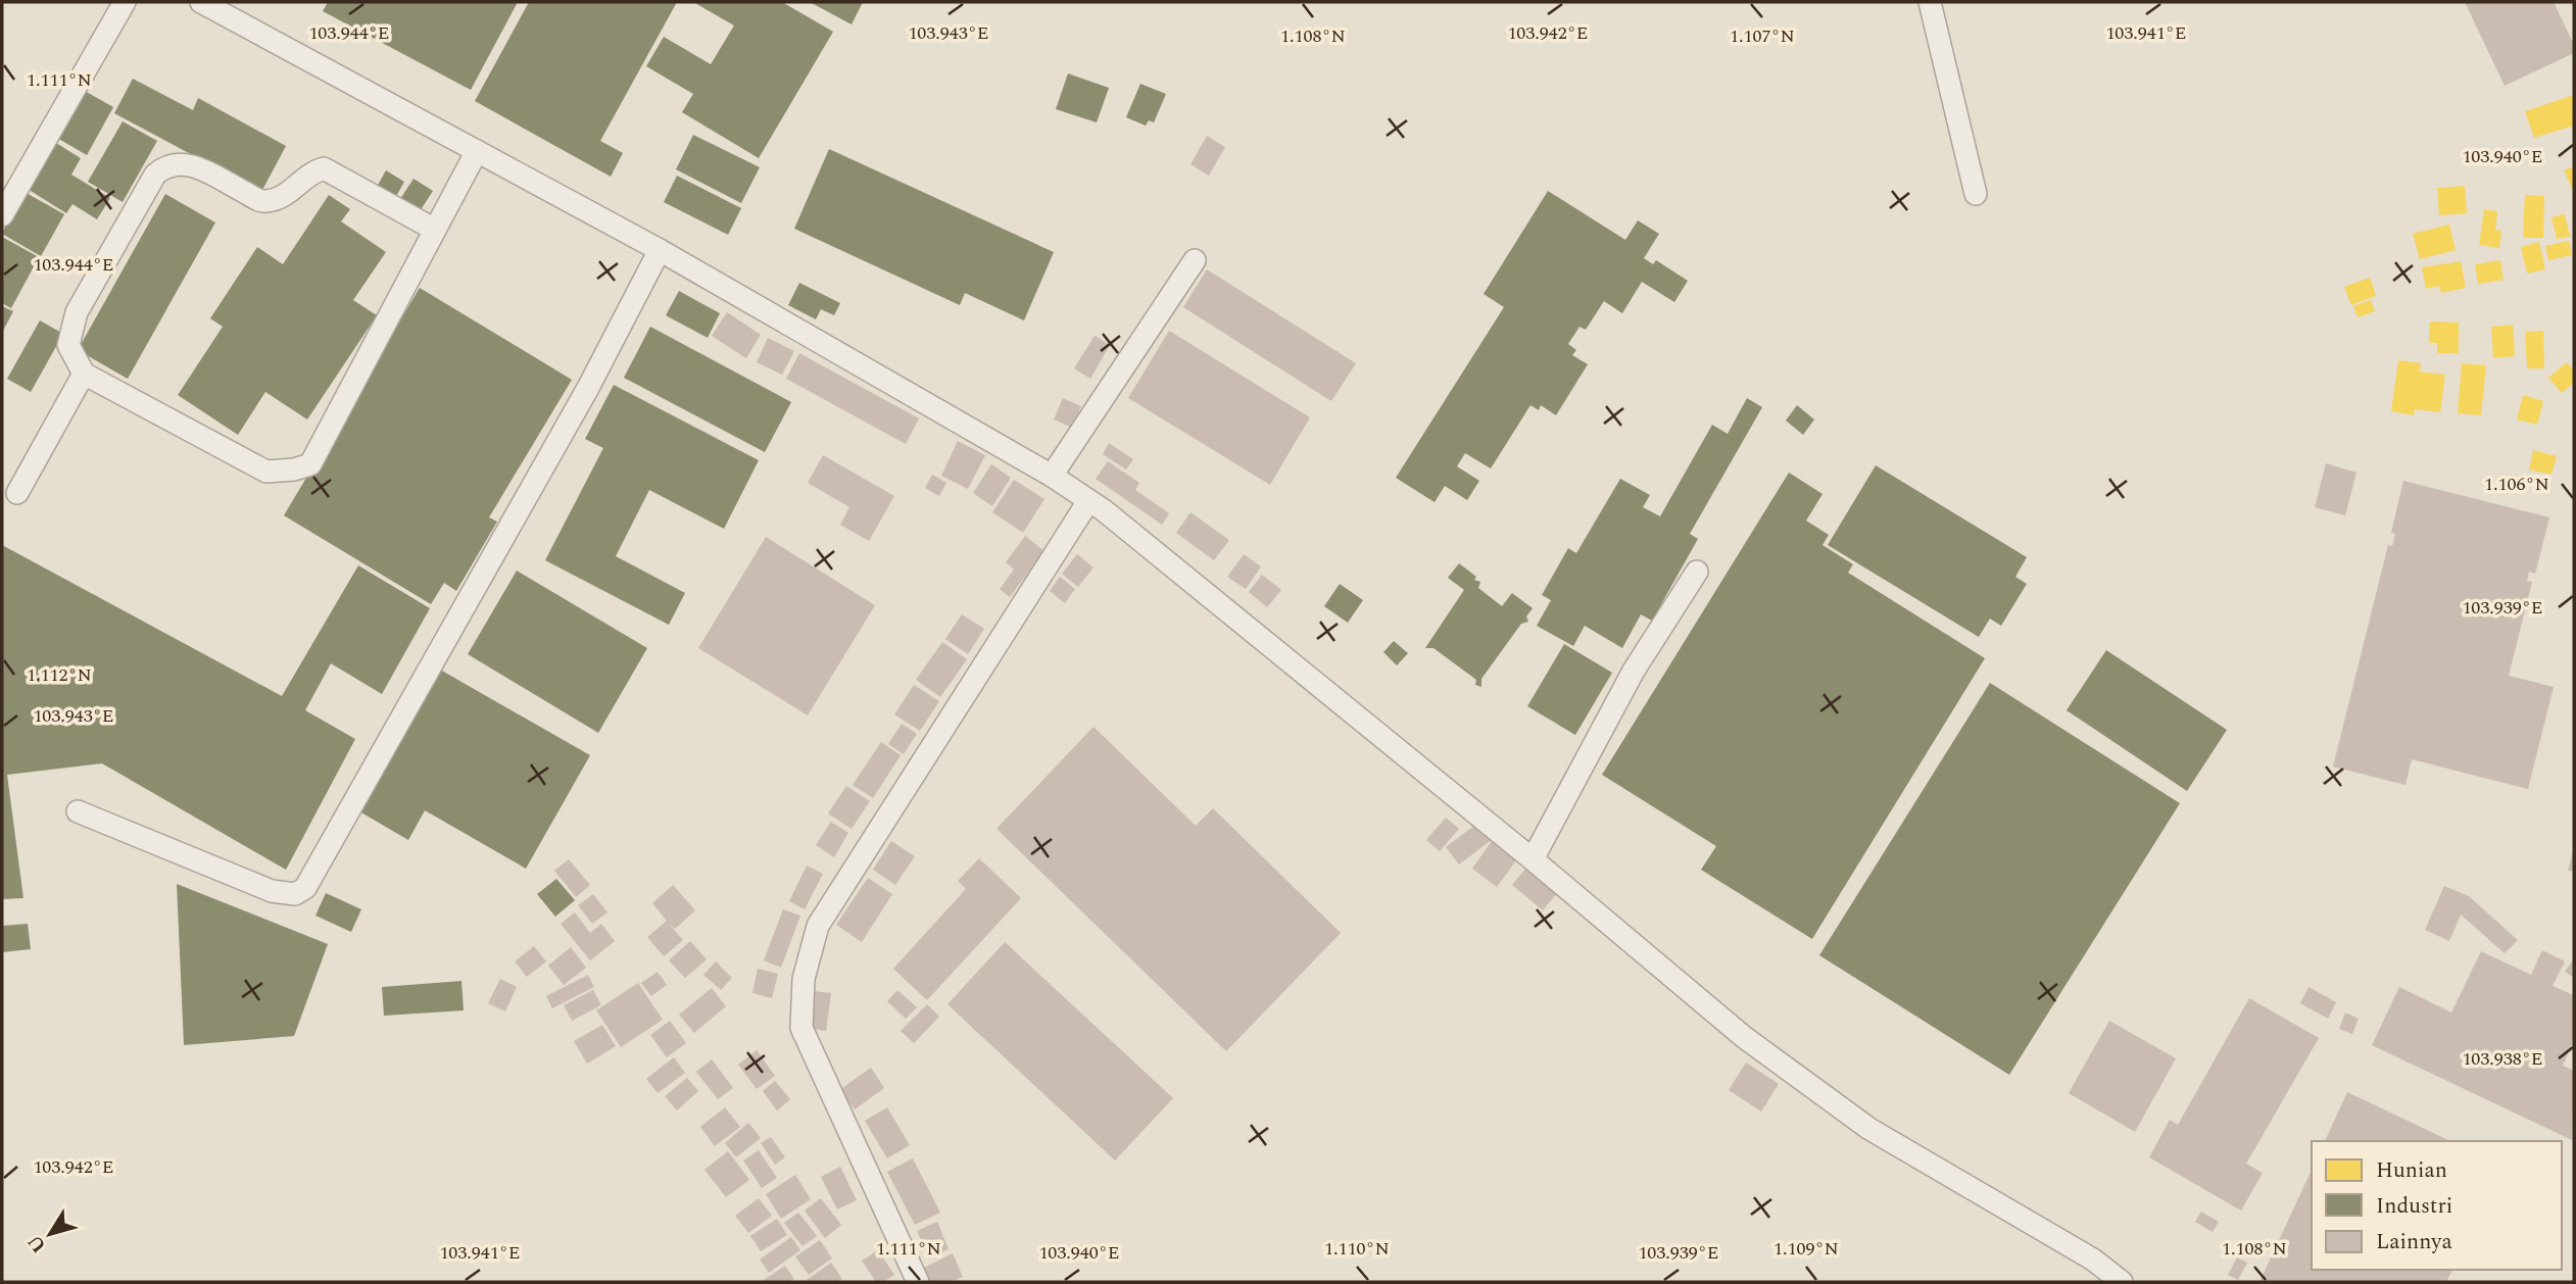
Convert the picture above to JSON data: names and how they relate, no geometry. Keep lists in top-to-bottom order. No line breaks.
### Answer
{"legend":["Hunian","Industri","Lainnya"],"north":"bottom left","coordinates":["103.944°E","103.943°E","103.942°E","103.941°E","1.108°N","1.107°N","1.111°N","103.940°E","1.106°N","103.939°E","1.112°N","103.938°E","1.110°N","1.109°N"]}
